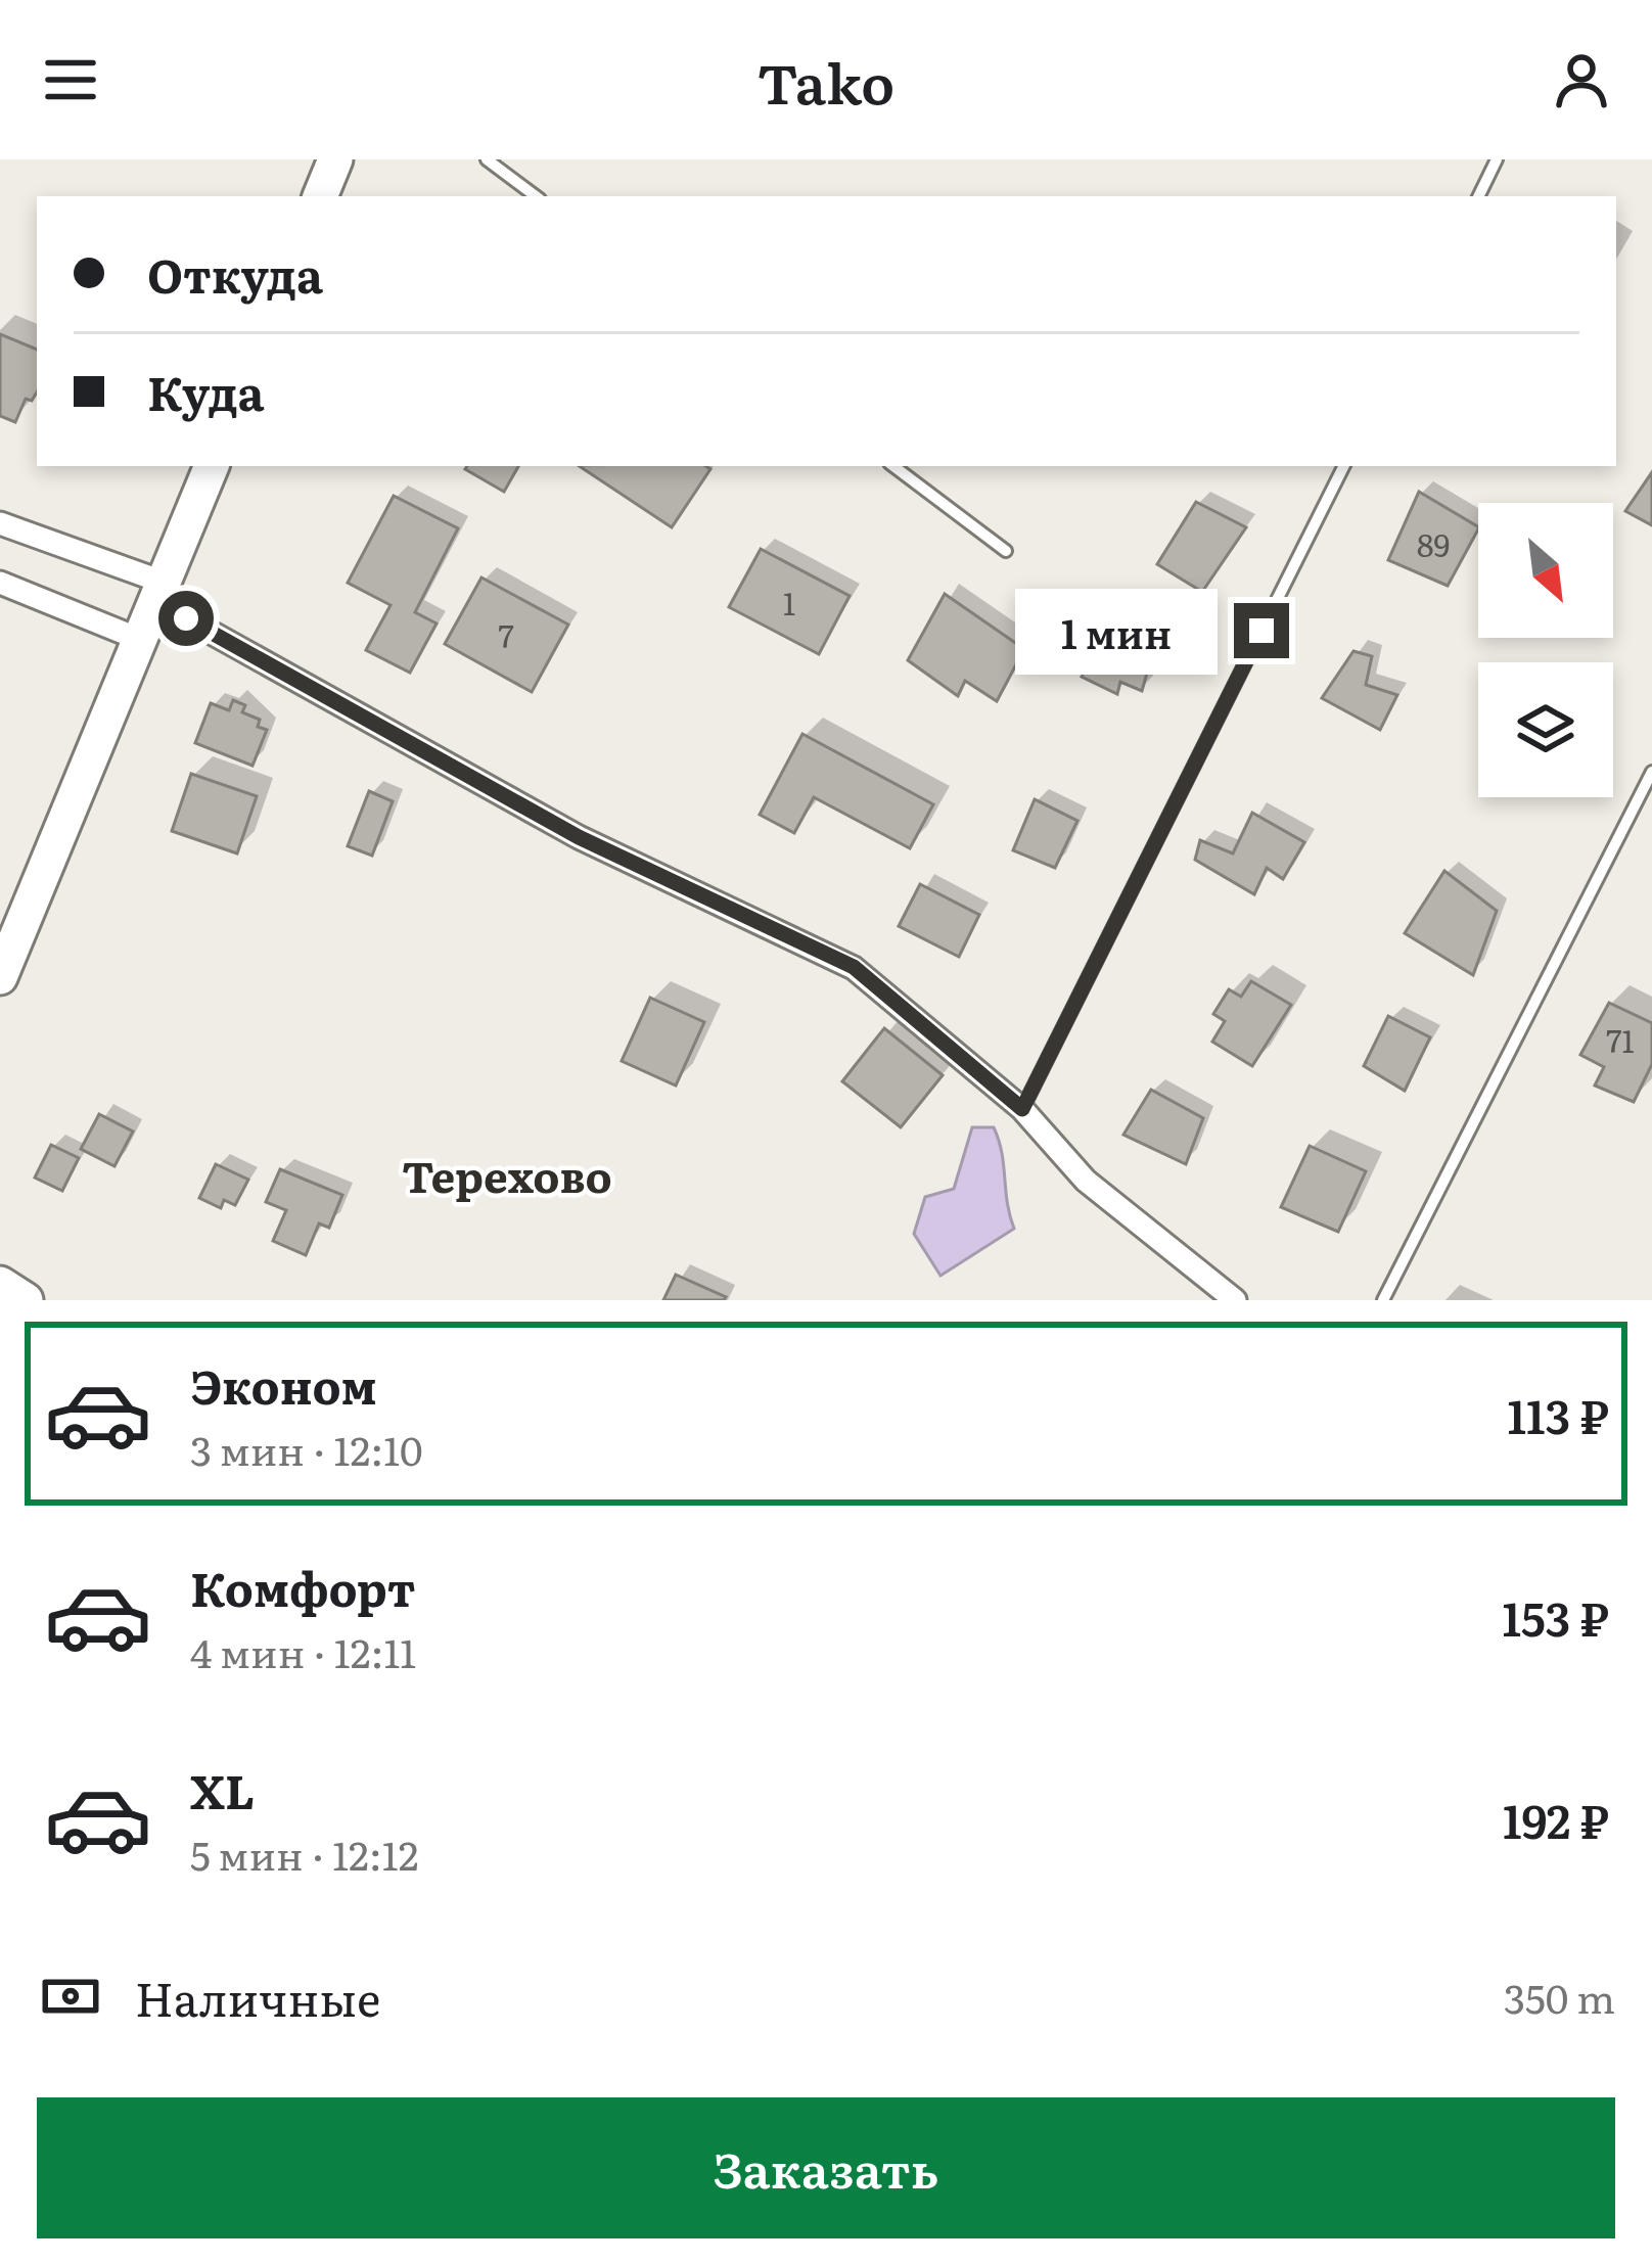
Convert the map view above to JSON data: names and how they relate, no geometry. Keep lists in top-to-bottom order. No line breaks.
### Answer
{"districts":["Терехово"],"house_numbers":["89","1","7","71"],"north":"bottom right","page":{"header":"Tako","banner":["Откуда","Куда"],"bubble":"1 мин","list":[{"name":"Эконом","note":"3 мин · 12:10","value":"113 ₽"},{"name":"Комфорт","note":"4 мин · 12:11","value":"153 ₽"},{"name":"XL","note":"5 мин · 12:12","value":"192 ₽"}],"pay":["Наличные","350 m"],"buttons":"Заказать"}}
